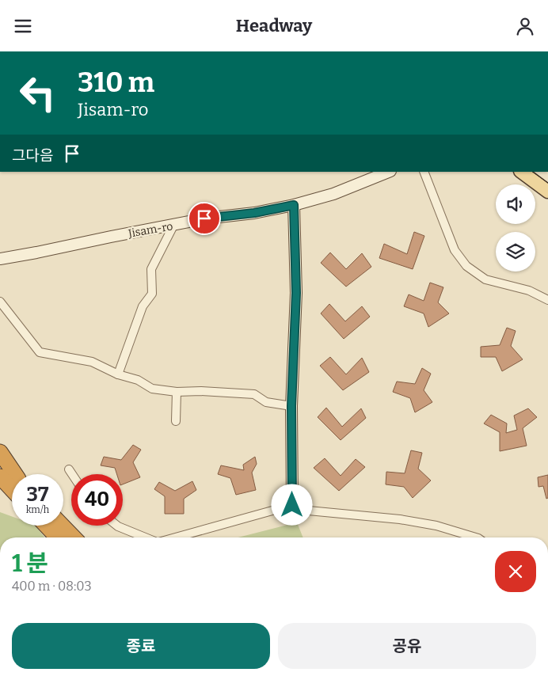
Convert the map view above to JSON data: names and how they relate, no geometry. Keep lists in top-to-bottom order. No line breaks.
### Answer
{"streets":{"street":["Jisam-ro"]},"page":{"header":"Headway","turn":["310 m","Jisam-ro"],"then":"그다음","speed":"37 km/h","limit":"40","heading":["1 분","400 m · 08:03"],"buttons":["종료","공유"]}}
